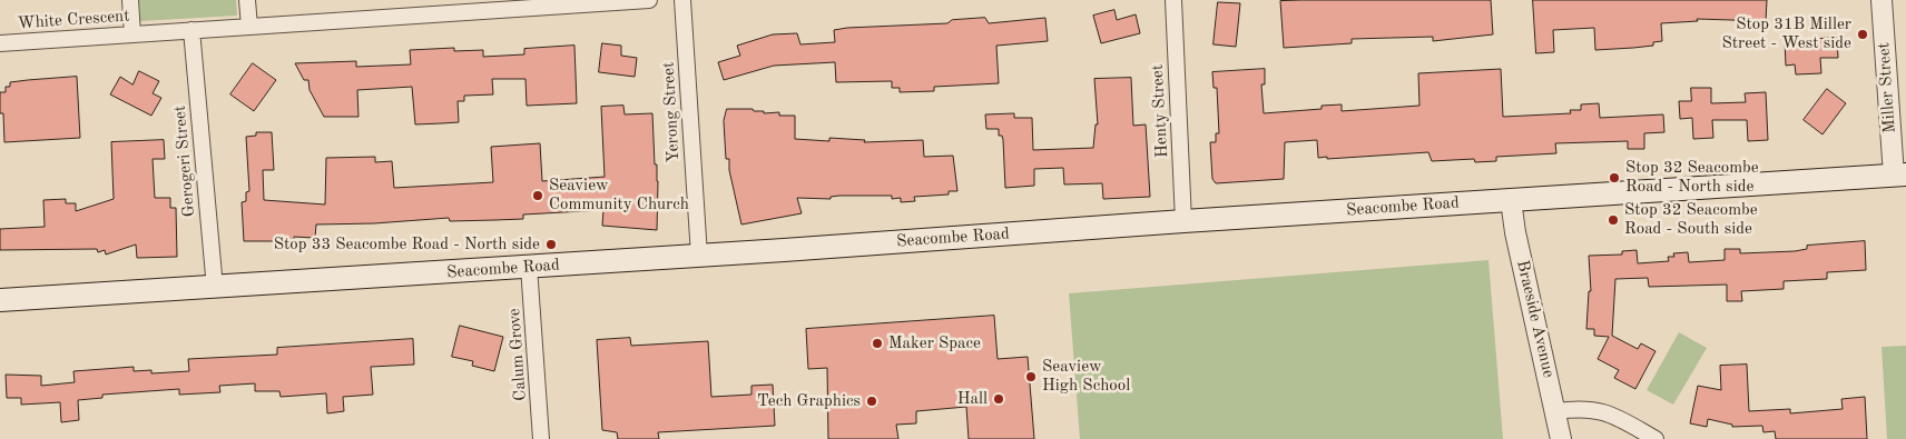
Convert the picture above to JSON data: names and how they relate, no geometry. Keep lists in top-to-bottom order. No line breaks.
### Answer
{"streets":{"main road":["Seacombe Road"],"street":["White Crescent","Miller Street","Henty Street","Yerong Street","Gerogeri Street","Braeside Avenue","Calum Grove"]},"crossings":[["White Crescent","Gerogeri Street"],["Miller Street","Seacombe Road"],["Henty Street","Seacombe Road"],["Yerong Street","Seacombe Road"],["Gerogeri Street","Seacombe Road"],["Seacombe Road","Braeside Avenue"],["Seacombe Road","Calum Grove"]],"places":["Stop 31B Miller Street - West side","Stop 32 Seacombe Road - North side","Seaview Community Church","Stop 32 Seacombe Road - South side","Stop 33 Seacombe Road - North side","Maker Space","Seaview High School","Hall","Tech Graphics"]}
